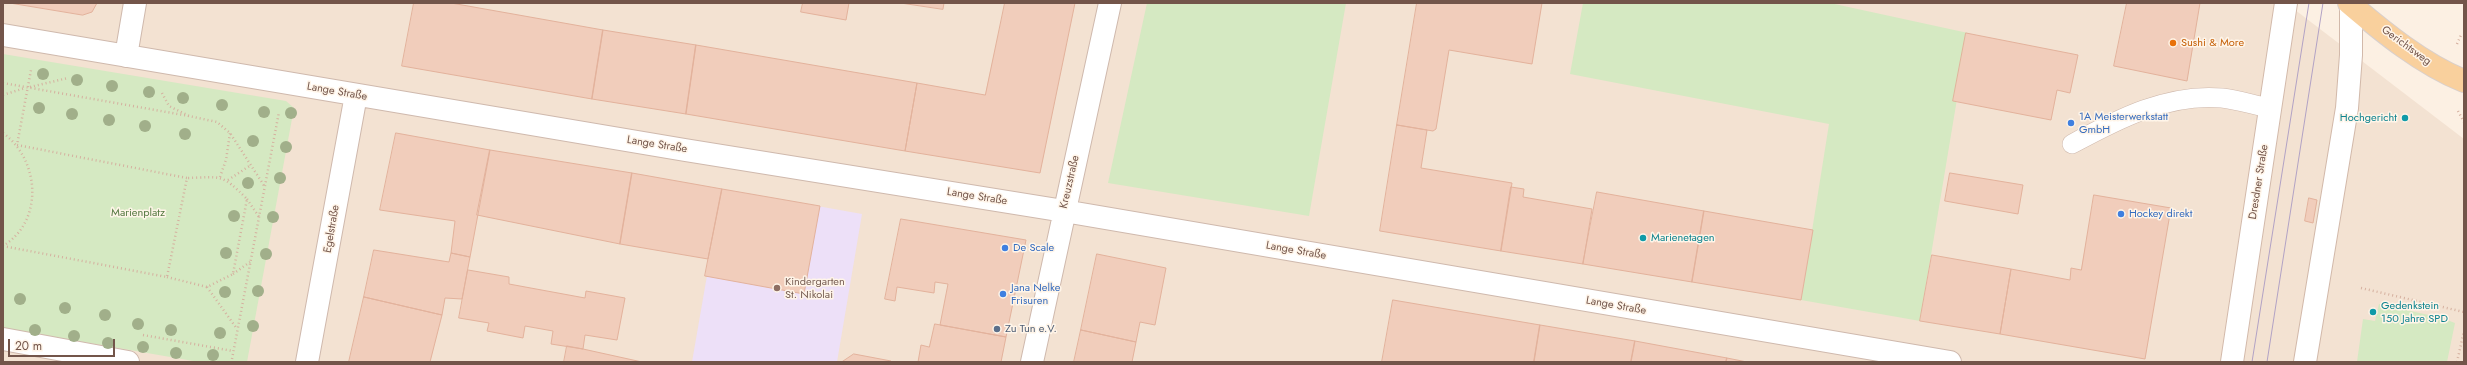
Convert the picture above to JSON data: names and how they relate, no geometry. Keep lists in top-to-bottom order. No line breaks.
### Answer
{"streets":{"main road":["Gerichtsweg"],"street":["Lange Straße","Kreuzstraße","Dresdner Straße","Egelstraße"]},"crossings":[["Lange Straße","Kreuzstraße"],["Lange Straße","Egelstraße"]],"parks":["Marienplatz"],"places":["Sushi & More","Hochgericht","1A Meisterwerkstatt GmbH","Hockey direkt","Marienetagen","De Scale","Kindergarten St. Nikolai","Jana Nelke Frisuren","Gedenkstein 150 Jahre SPD","Zu Tun e.V."],"scale_bar":"20 m"}
